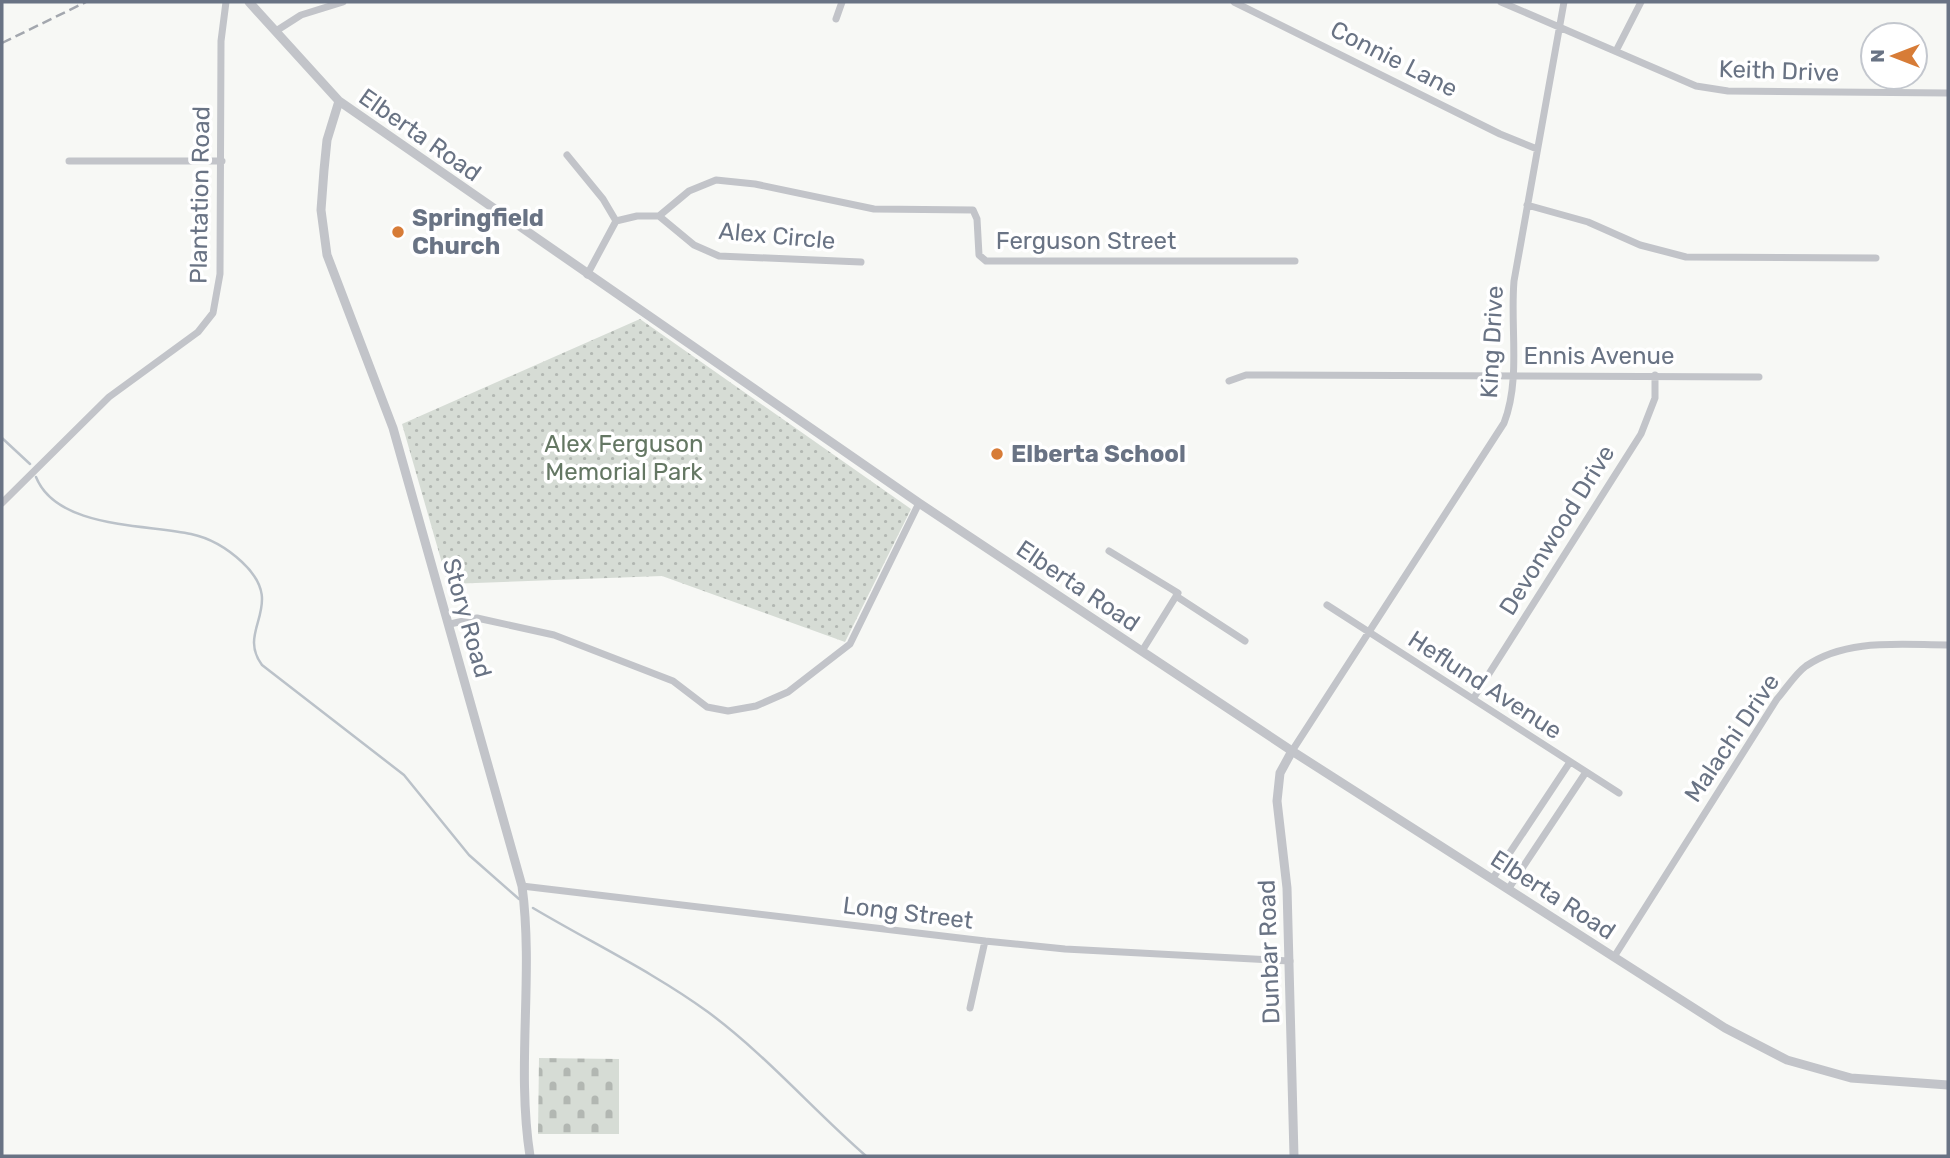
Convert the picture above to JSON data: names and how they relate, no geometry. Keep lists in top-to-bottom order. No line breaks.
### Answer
{"streets":{"street":["Connie Lane","Keith Drive","Elberta Road","Plantation Road","Alex Circle","Ferguson Street","King Drive","Ennis Avenue","Devonwood Drive","Story Road","Heflund Avenue","Malachi Drive","Long Street","Dunbar Road"]},"crossings":[["Connie Lane","King Drive"],["Keith Drive","King Drive"],["Elberta Road","King Drive"],["Elberta Road","Story Road"],["Elberta Road","Heflund Avenue"],["Elberta Road","Malachi Drive"],["Elberta Road","Dunbar Road"],["Alex Circle","Ferguson Street"],["King Drive","Ennis Avenue"],["King Drive","Heflund Avenue"],["King Drive","Dunbar Road"],["Ennis Avenue","Devonwood Drive"],["Devonwood Drive","Heflund Avenue"],["Story Road","Long Street"],["Long Street","Dunbar Road"]],"parks":["Alex Ferguson Memorial Park"],"places":["Springfield Church","Elberta School"],"north":"left"}
